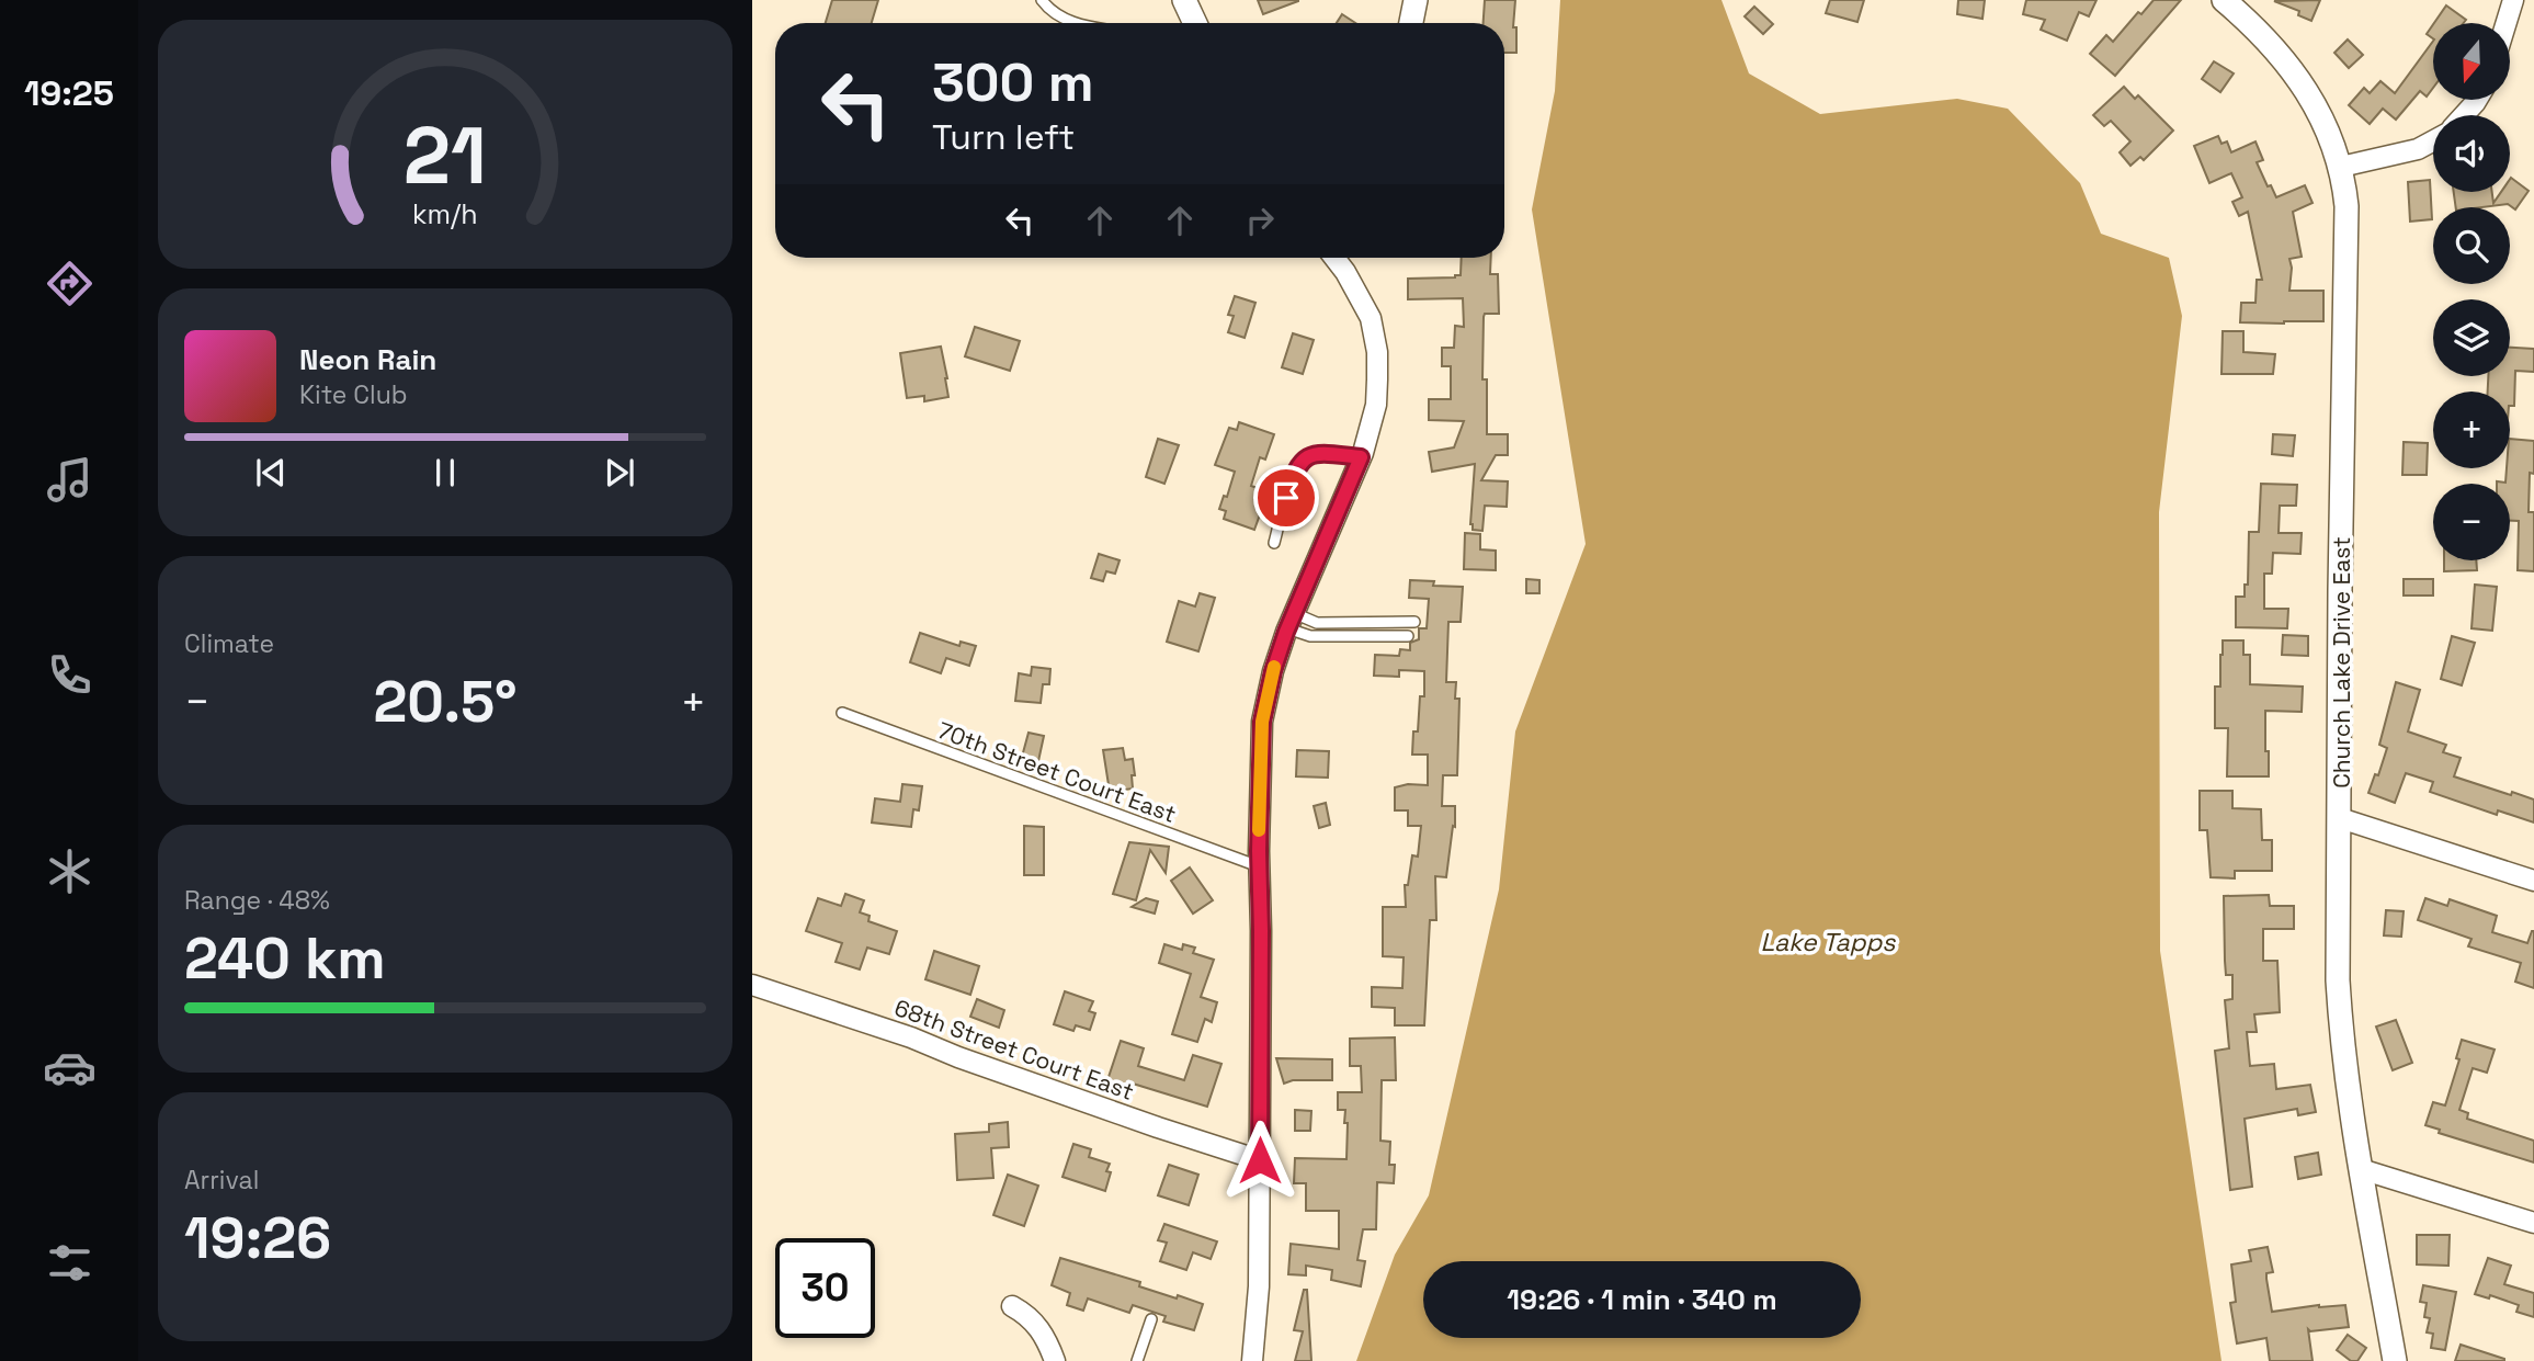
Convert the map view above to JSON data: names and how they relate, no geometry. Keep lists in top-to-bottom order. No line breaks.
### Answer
{"streets":{"street":["Church Lake Drive East","68th Street Court East"],"lane":["70th Street Court East"]},"water":["Lake Tapps"],"north":"bottom","page":{"tabs":"19:25","map_buttons":["+","−"],"turn":["300 m","Turn left"],"song":["Neon Rain","Kite Club"],"tile":["Climate",["Range · 48%","240 km"],["Arrival","19:26"]],"heat":["−","20.5°","+"],"limit":"30","trip":"19:26 · 1 min · 340 m","gauge":["21","km/h"]}}
